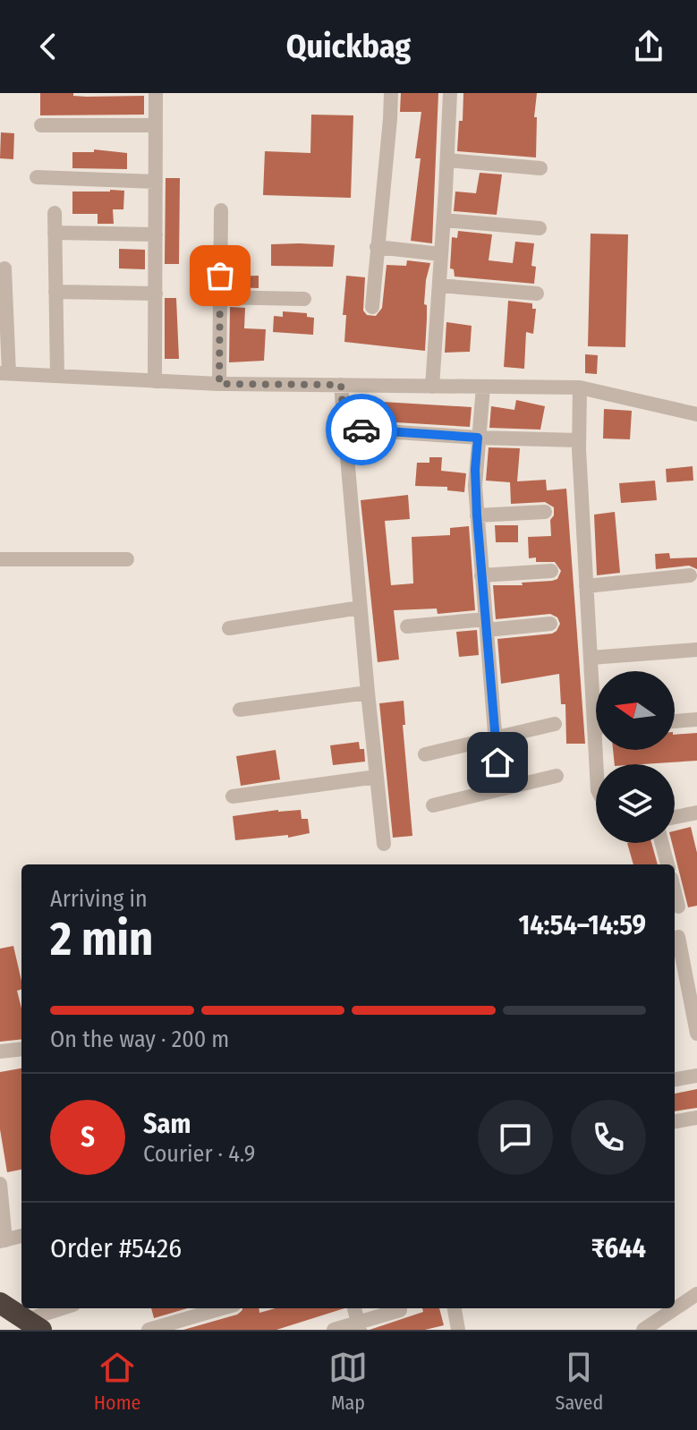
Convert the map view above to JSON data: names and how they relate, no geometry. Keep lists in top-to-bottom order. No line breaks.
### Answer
{"north":"left","page":{"header":"Quickbag","heading":["2 min","Arriving in","14:54–14:59"],"panel":["Sam","Courier · 4.9","Order #5426","₹644"],"bar":"On the way · 200 m","round":"S","tabs":["Home","Map","Saved"]}}
